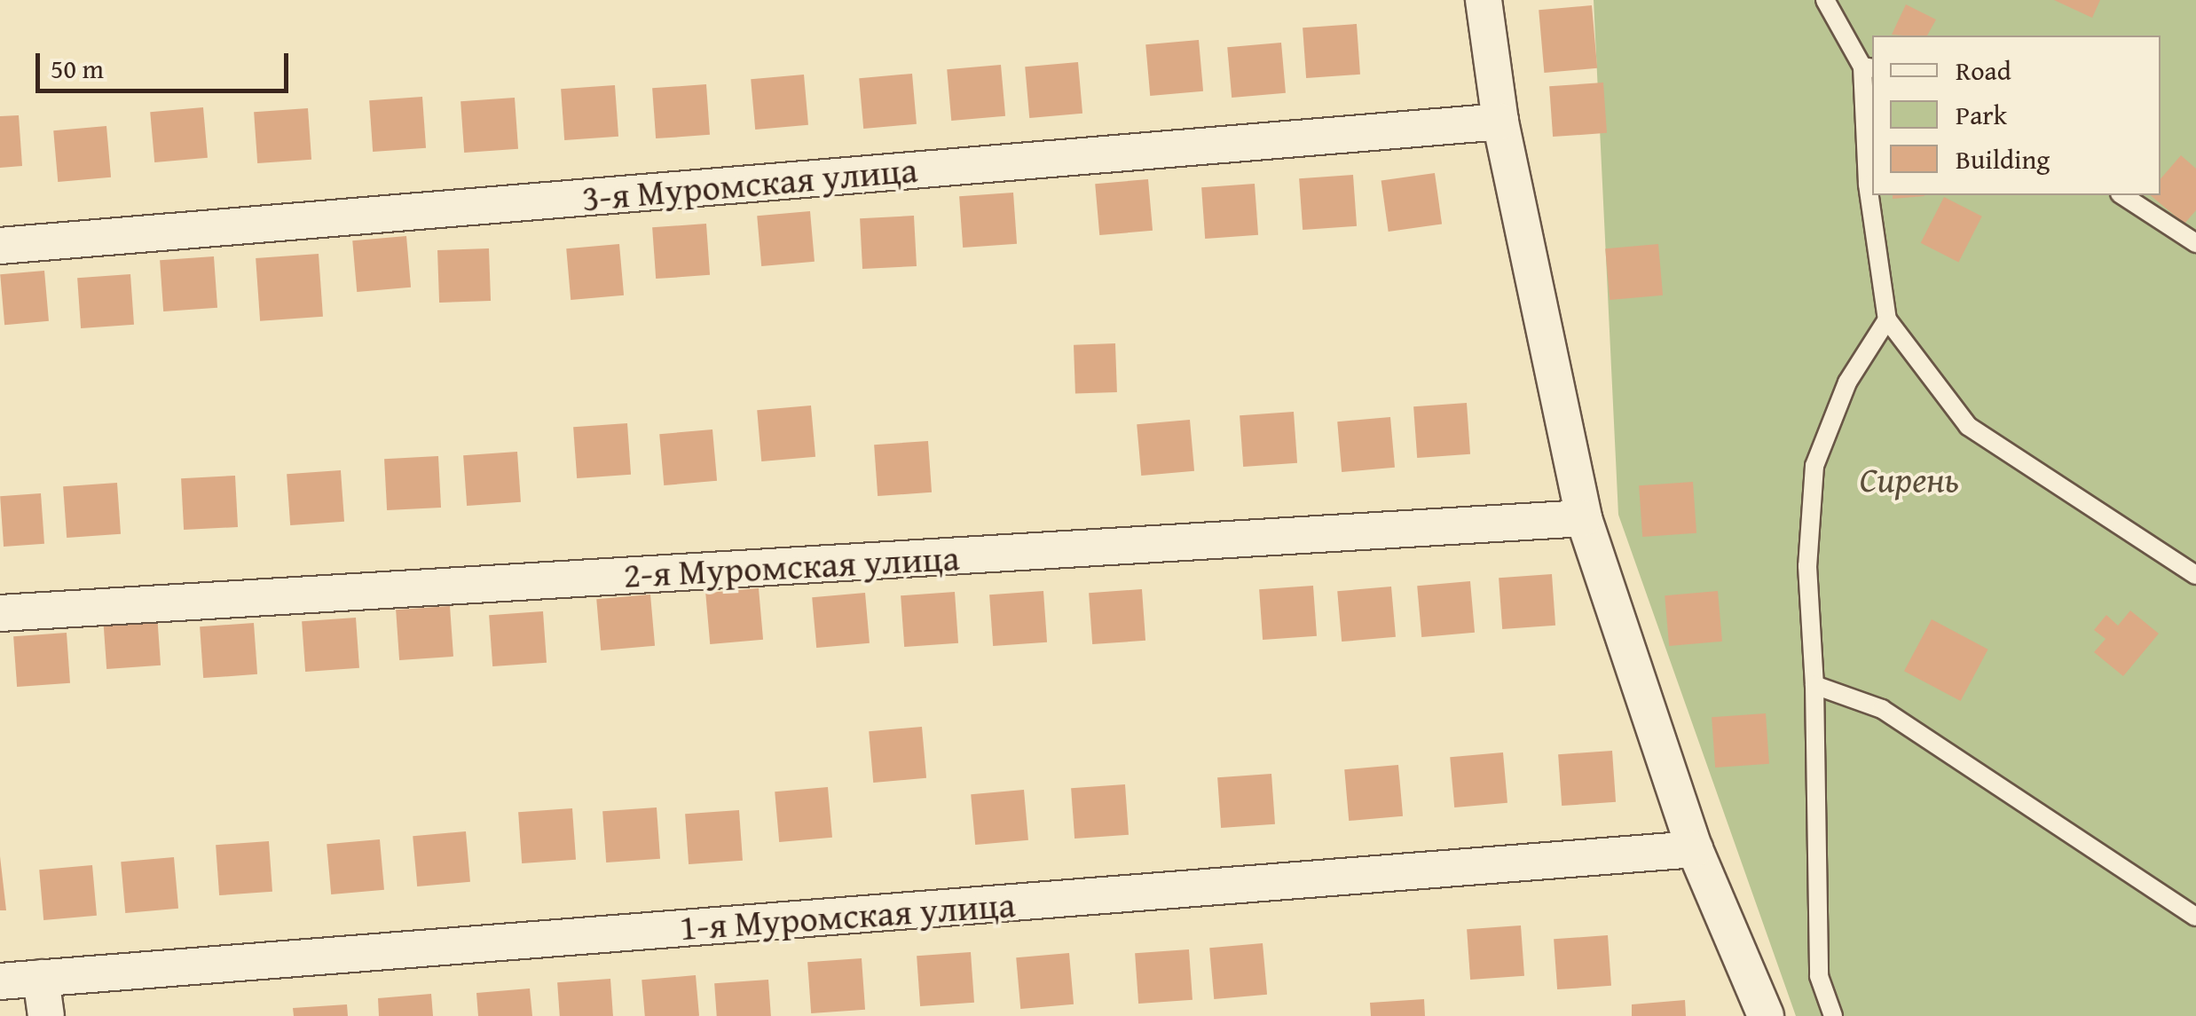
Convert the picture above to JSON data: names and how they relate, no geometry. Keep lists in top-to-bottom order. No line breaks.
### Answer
{"streets":{"street":["3-я Муромская улица","2-я Муромская улица","1-я Муромская улица"]},"parks":["Сирень"],"legend":["Road","Park","Building"],"scale_bar":"50 m"}
